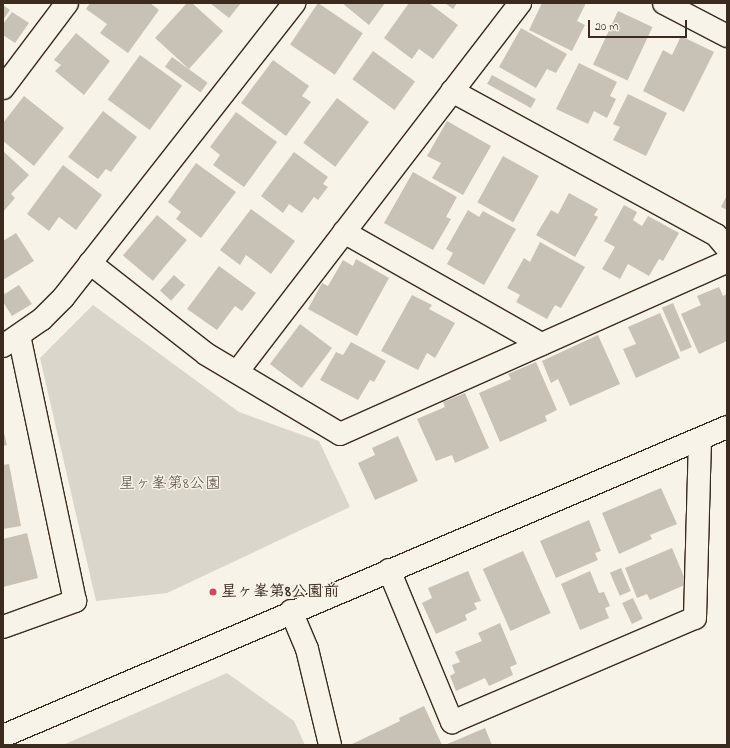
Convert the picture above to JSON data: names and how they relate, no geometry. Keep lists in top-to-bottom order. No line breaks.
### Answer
{"parks":["星ヶ峯第8公園"],"places":["星ヶ峯第8公園前"],"scale_bar":"20 m"}
